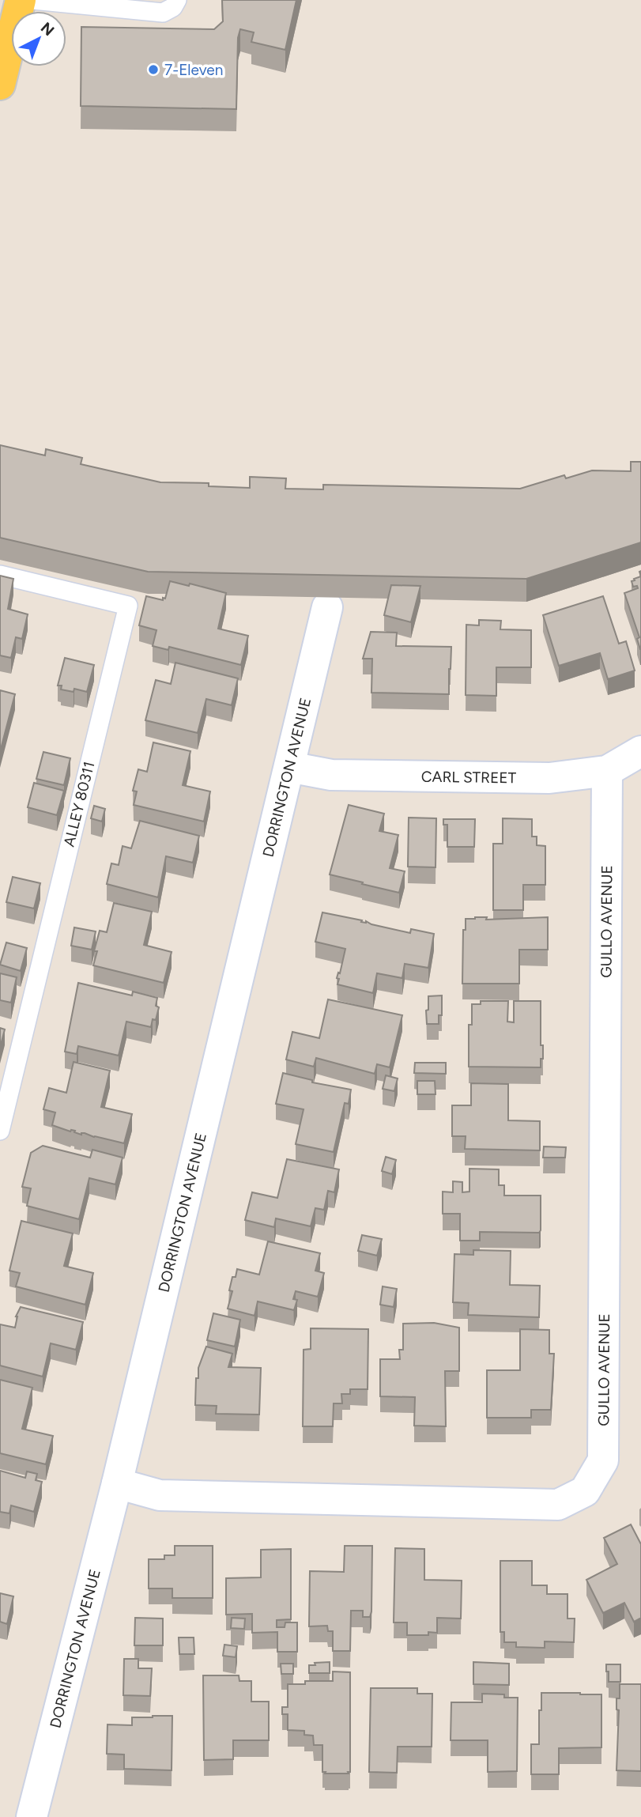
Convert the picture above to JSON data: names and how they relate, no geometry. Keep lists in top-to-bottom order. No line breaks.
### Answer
{"streets":{"street":["DORRINGTON AVENUE","CARL STREET","GULLO AVENUE"],"lane":["ALLEY 80311"]},"crossings":[["DORRINGTON AVENUE","CARL STREET"],["DORRINGTON AVENUE","GULLO AVENUE"],["CARL STREET","GULLO AVENUE"]],"places":["7-Eleven"],"north":"top right"}
